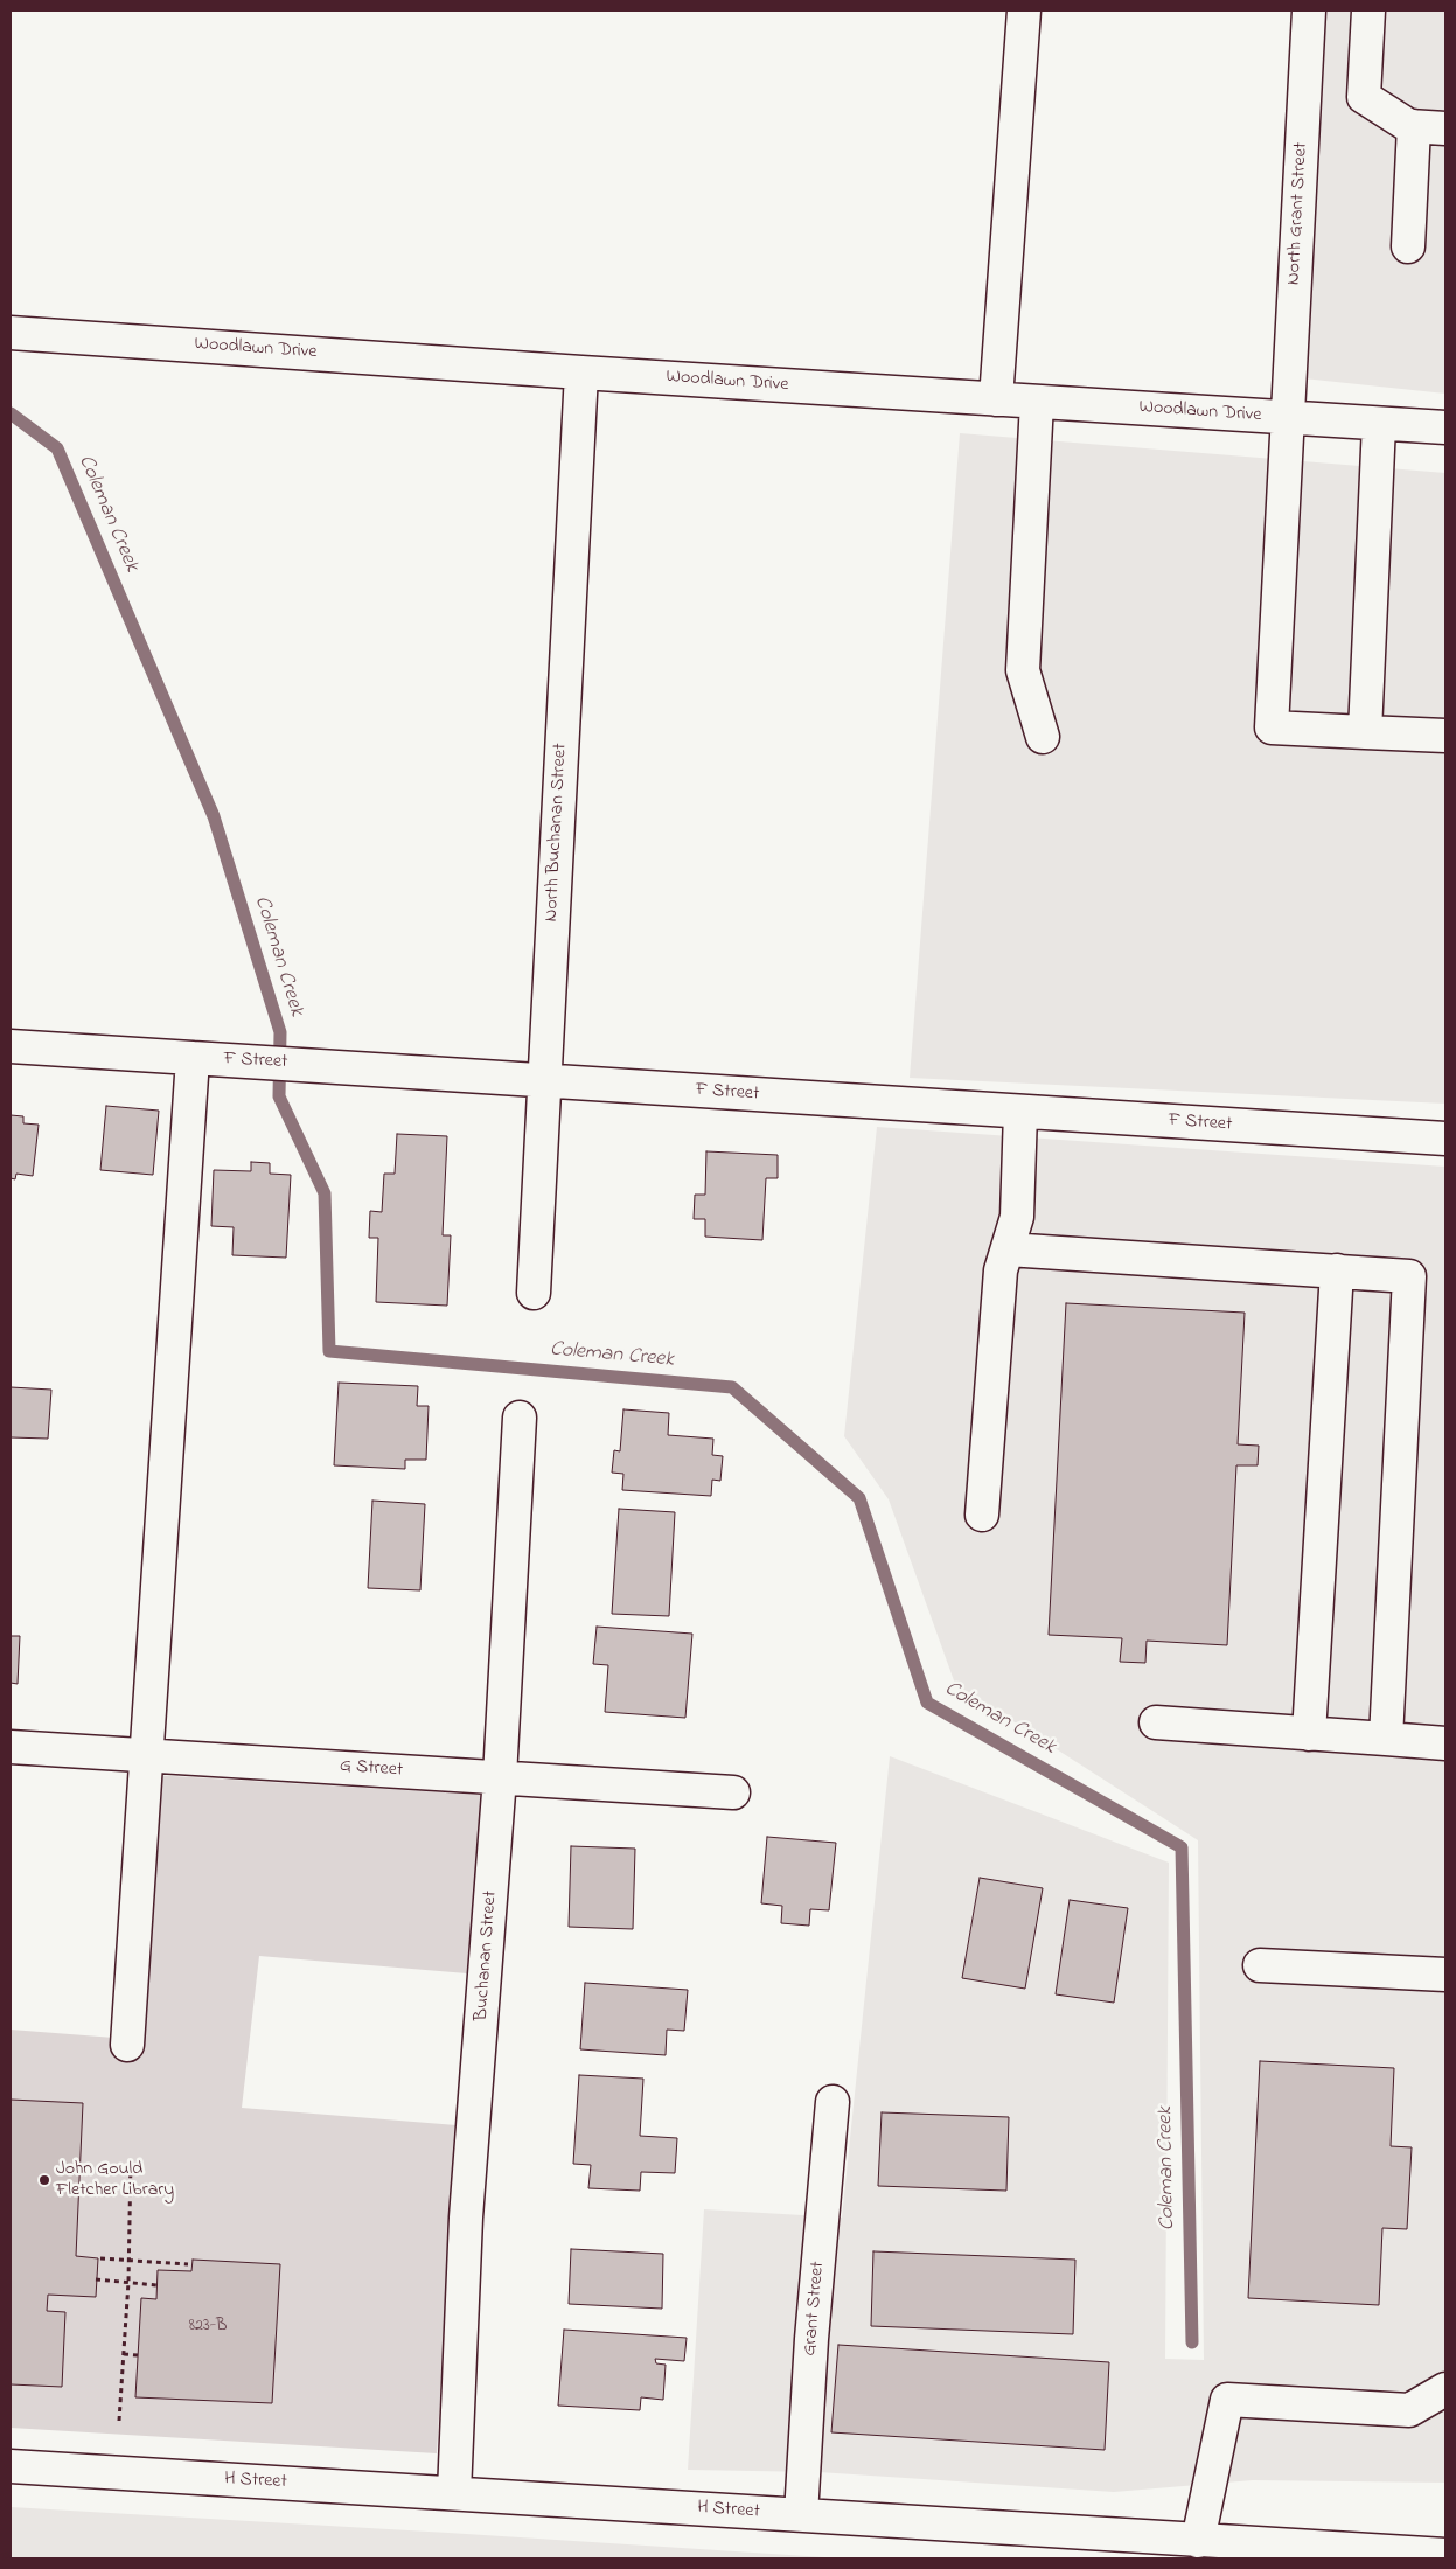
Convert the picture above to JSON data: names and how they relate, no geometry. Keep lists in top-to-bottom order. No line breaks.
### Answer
{"streets":{"street":["North Grant Street","Woodlawn Drive","North Buchanan Street","F Street","G Street","Buchanan Street","Grant Street","H Street"]},"crossings":[["North Grant Street","Woodlawn Drive"],["Woodlawn Drive","North Buchanan Street"],["North Buchanan Street","F Street"],["G Street","Buchanan Street"],["Buchanan Street","H Street"],["Grant Street","H Street"]],"water":["Coleman Creek"],"places":["John Gould Fletcher Library"],"house_numbers":["823-B"]}
